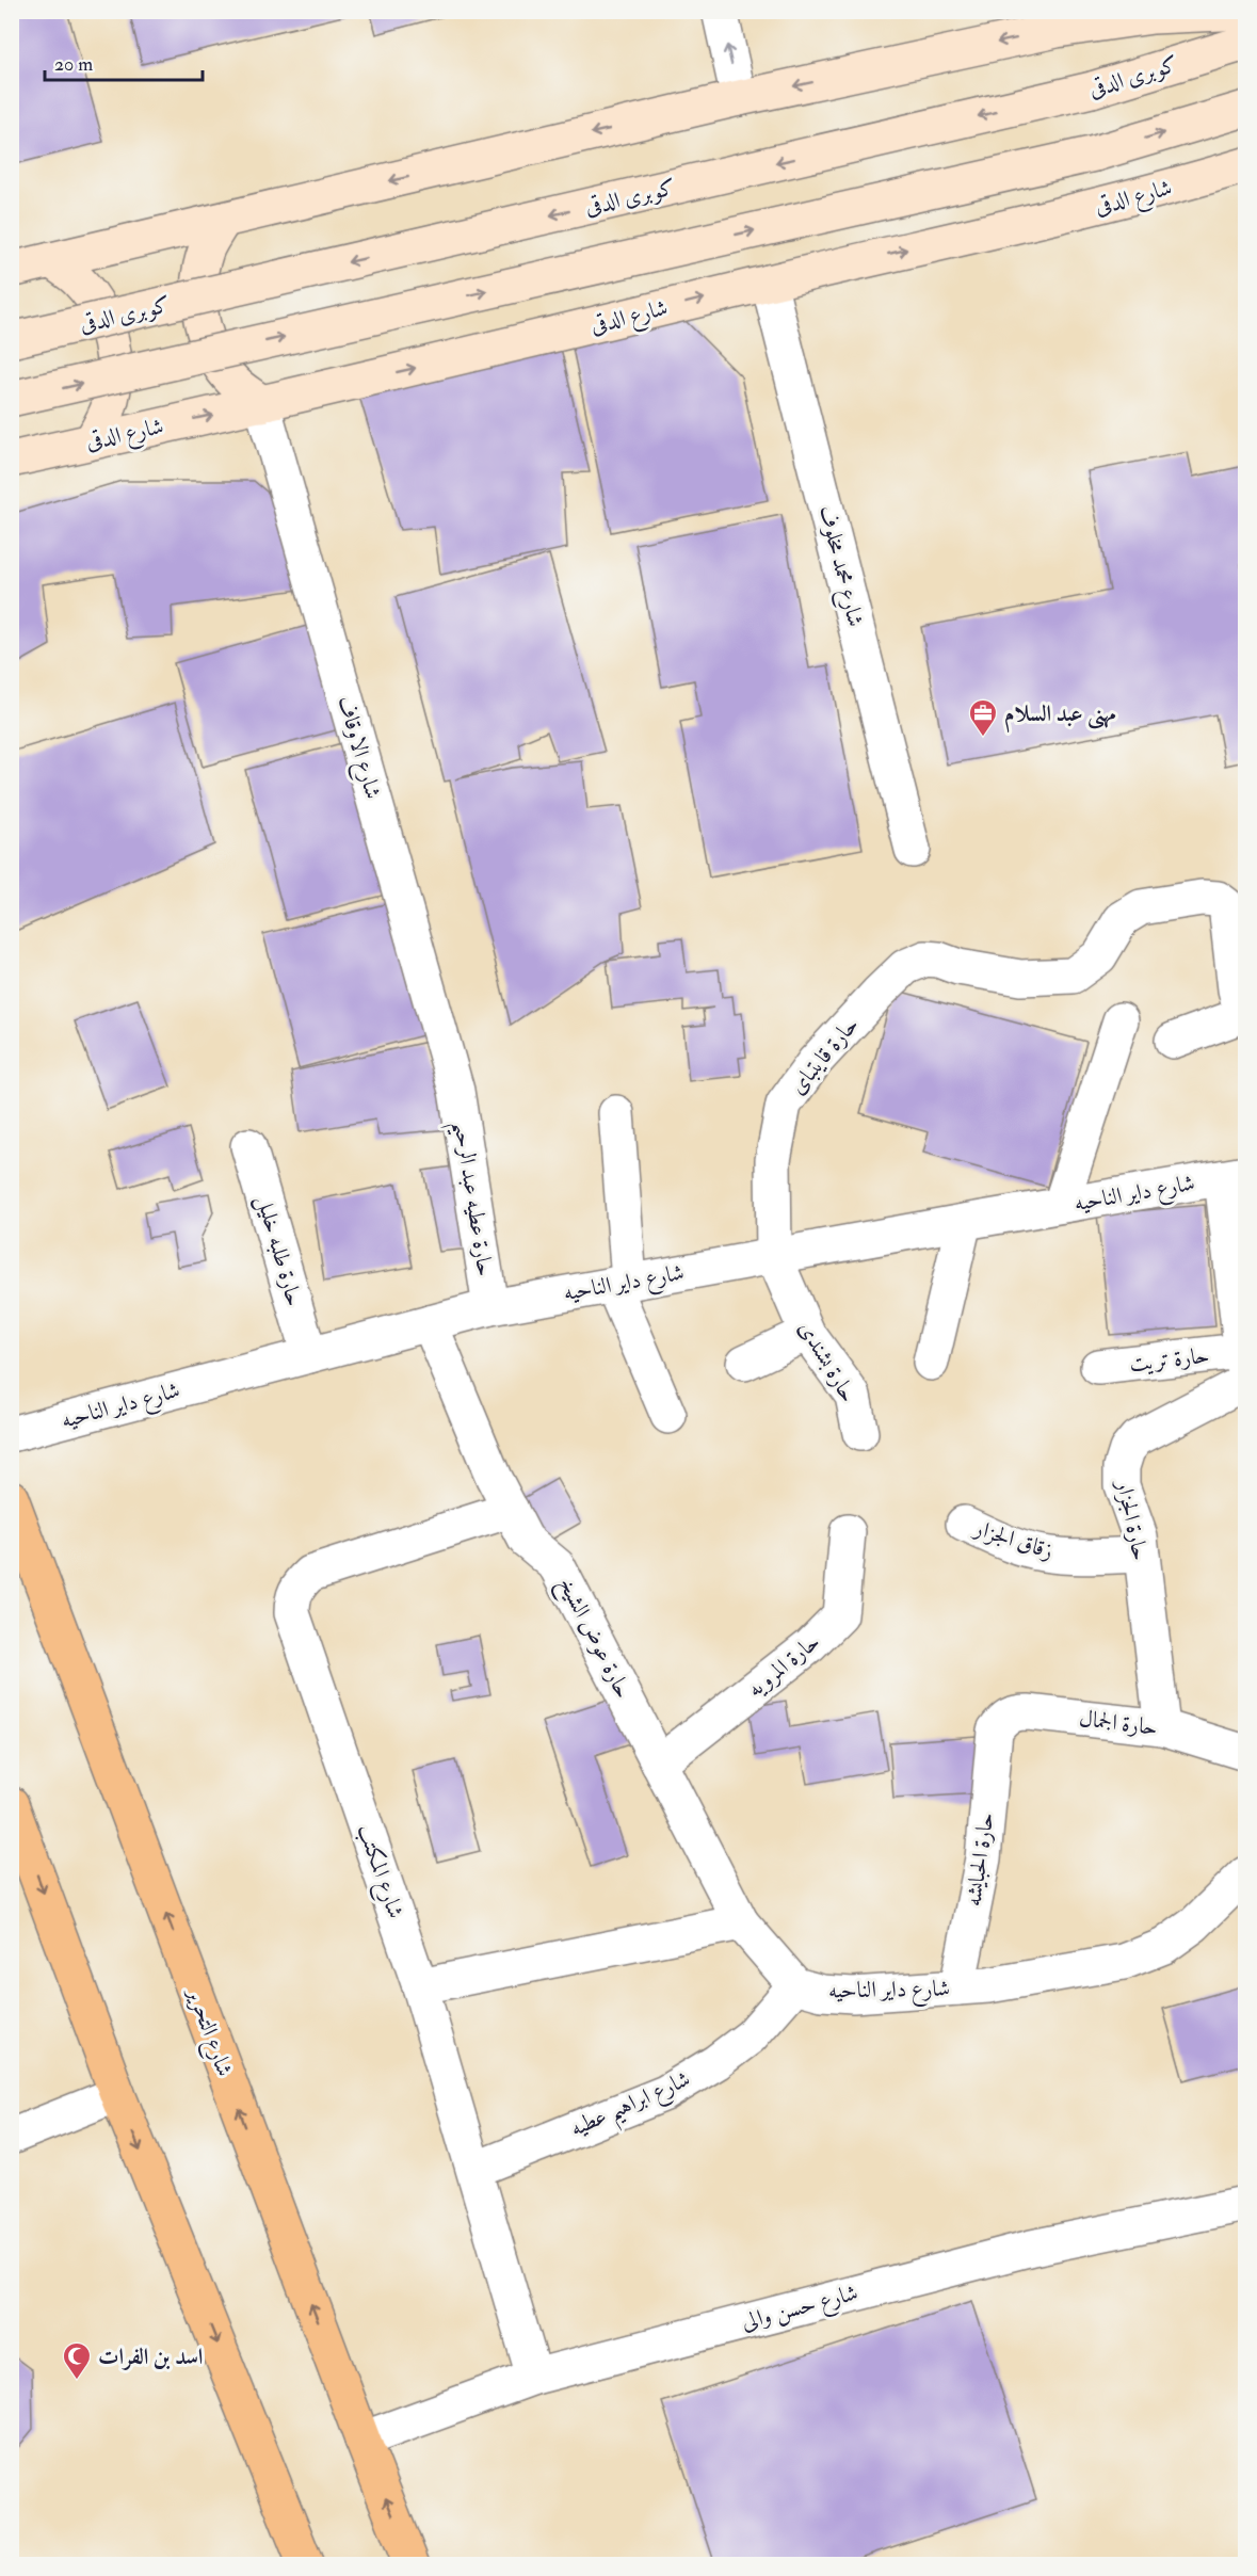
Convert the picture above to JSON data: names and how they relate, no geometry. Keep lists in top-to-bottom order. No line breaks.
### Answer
{"streets":{"main road":["شارع التحرير"],"street":["كوبرى الدقى","شارع الدقى","شارع محمد مخلوف","شارع الاوقاف","حارة قايتباى","شارع داير الناحيه","حارة عطيه عبد الرحيم","حارة طلبه خليل","حارة تريت","حارة بشندى","حارة الجزار","زقاق الجزار","حارة عوض الشيخ","حارة المرويه","حارة الجمال","حارة الحبايشه","شارع المكتب","شارع ابراهيم عطيه","شارع حسن والى"]},"crossings":[["شارع الدقى","شارع محمد مخلوف"],["شارع الدقى","شارع الاوقاف"],["شارع الاوقاف","حارة عطيه عبد الرحيم"],["حارة قايتباى","شارع داير الناحيه"],["حارة قايتباى","حارة بشندى"],["شارع داير الناحيه","حارة عطيه عبد الرحيم"],["شارع داير الناحيه","حارة طلبه خليل"],["شارع داير الناحيه","حارة بشندى"],["شارع داير الناحيه","حارة عوض الشيخ"],["شارع داير الناحيه","حارة الحبايشه"],["شارع داير الناحيه","شارع ابراهيم عطيه"],["حارة تريت","حارة الجزار"],["حارة الجزار","زقاق الجزار"],["حارة الجزار","حارة الجمال"],["حارة عوض الشيخ","حارة المرويه"],["حارة عوض الشيخ","شارع المكتب"],["حارة الجمال","حارة الحبايشه"],["شارع المكتب","شارع ابراهيم عطيه"],["شارع المكتب","شارع حسن والى"],["شارع التحرير","شارع حسن والى"]],"places":{"office":["مهنى عبد السلام"],"mosque":["اسد بن الفرات"]},"scale_bar":"20 m"}
